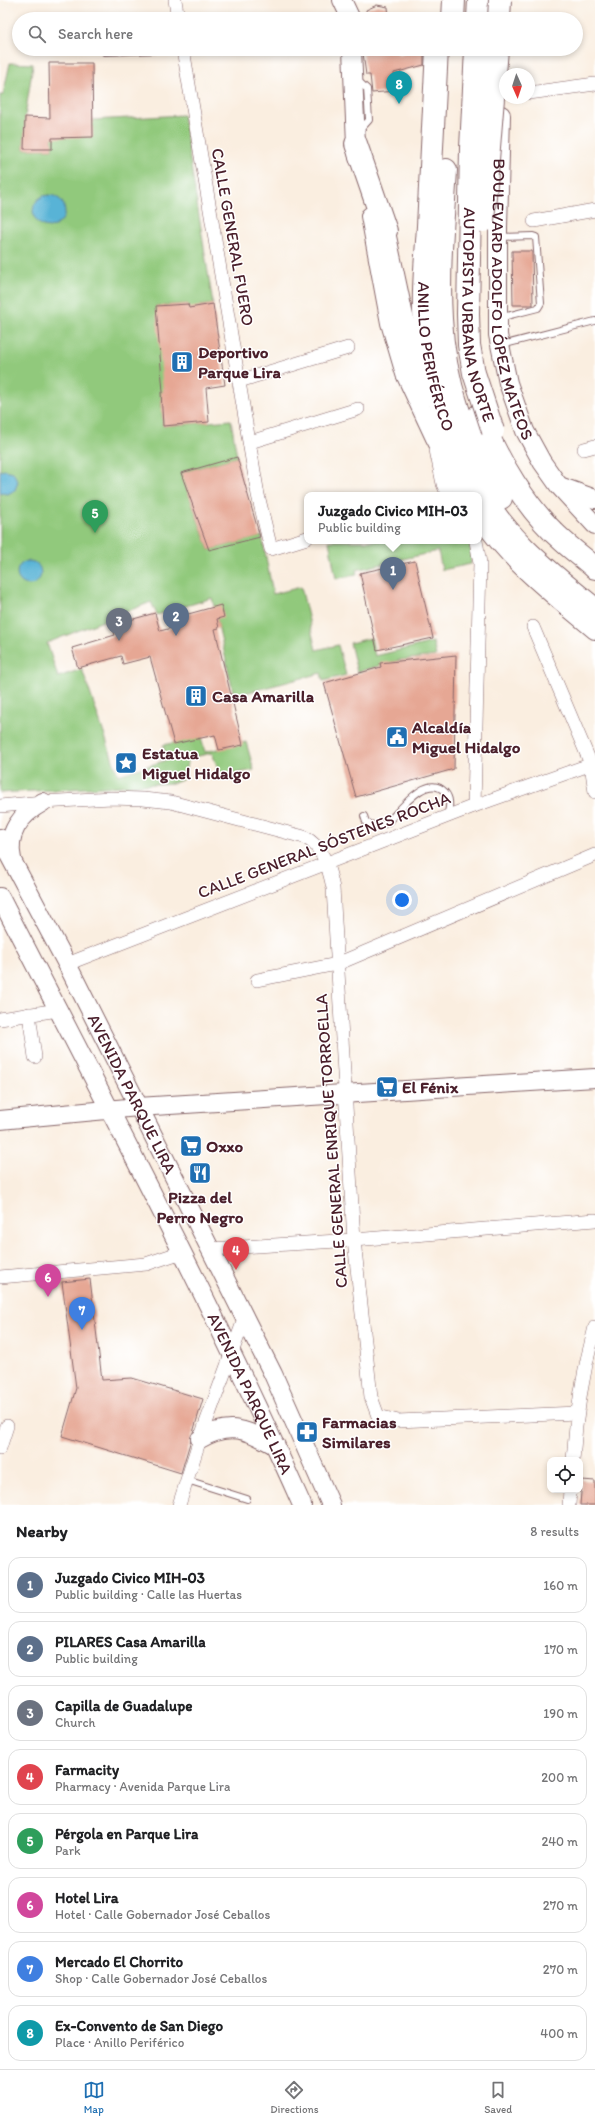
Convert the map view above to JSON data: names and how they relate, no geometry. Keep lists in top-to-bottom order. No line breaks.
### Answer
{"streets":{"highway":["AUTOPISTA URBANA NORTE","ANILLO PERIFÉRICO"],"main road":["BOULEVARD ADOLFO LÓPEZ MATEOS","AVENIDA PARQUE LIRA"],"street":["CALLE GENERAL FUERO","CALLE GENERAL SÓSTENES ROCHA","CALLE GENERAL ENRIQUE TORROELLA"]},"crossings":[["AUTOPISTA URBANA NORTE","ANILLO PERIFÉRICO"],["CALLE GENERAL SÓSTENES ROCHA","AVENIDA PARQUE LIRA"],["CALLE GENERAL SÓSTENES ROCHA","CALLE GENERAL ENRIQUE TORROELLA"]],"places":{"building":["Deportivo Parque Lira","Casa Amarilla"],"public building":["Alcaldía Miguel Hidalgo"],"place":["Estatua Miguel Hidalgo"],"supermarket":["El Fénix","Oxxo"],"restaurant":["Pizza del Perro Negro"],"pharmacy":["Farmacias Similares"]},"north":"bottom","page":{"search":"Search here","pins":["8","5","1","2","3","4","6","7"],"popup":["Juzgado Civico MIH-03","Public building"],"heading":["Nearby","8 results"],"list":[{"mark":"1","name":"Juzgado Civico MIH-03","note":"Public building · Calle las Huertas","value":"160 m"},{"mark":"2","name":"PILARES Casa Amarilla","note":"Public building","value":"170 m"},{"mark":"3","name":"Capilla de Guadalupe","note":"Church","value":"190 m"},{"mark":"4","name":"Farmacity","note":"Pharmacy · Avenida Parque Lira","value":"200 m"},{"mark":"5","name":"Pérgola en Parque Lira","note":"Park","value":"240 m"},{"mark":"6","name":"Hotel Lira","note":"Hotel · Calle Gobernador José Ceballos","value":"270 m"},{"mark":"7","name":"Mercado El Chorrito","note":"Shop · Calle Gobernador José Ceballos","value":"270 m"},{"mark":"8","name":"Ex-Convento de San Diego","note":"Place · Anillo Periférico","value":"400 m"}],"nav":["Map","Directions","Saved"]}}
